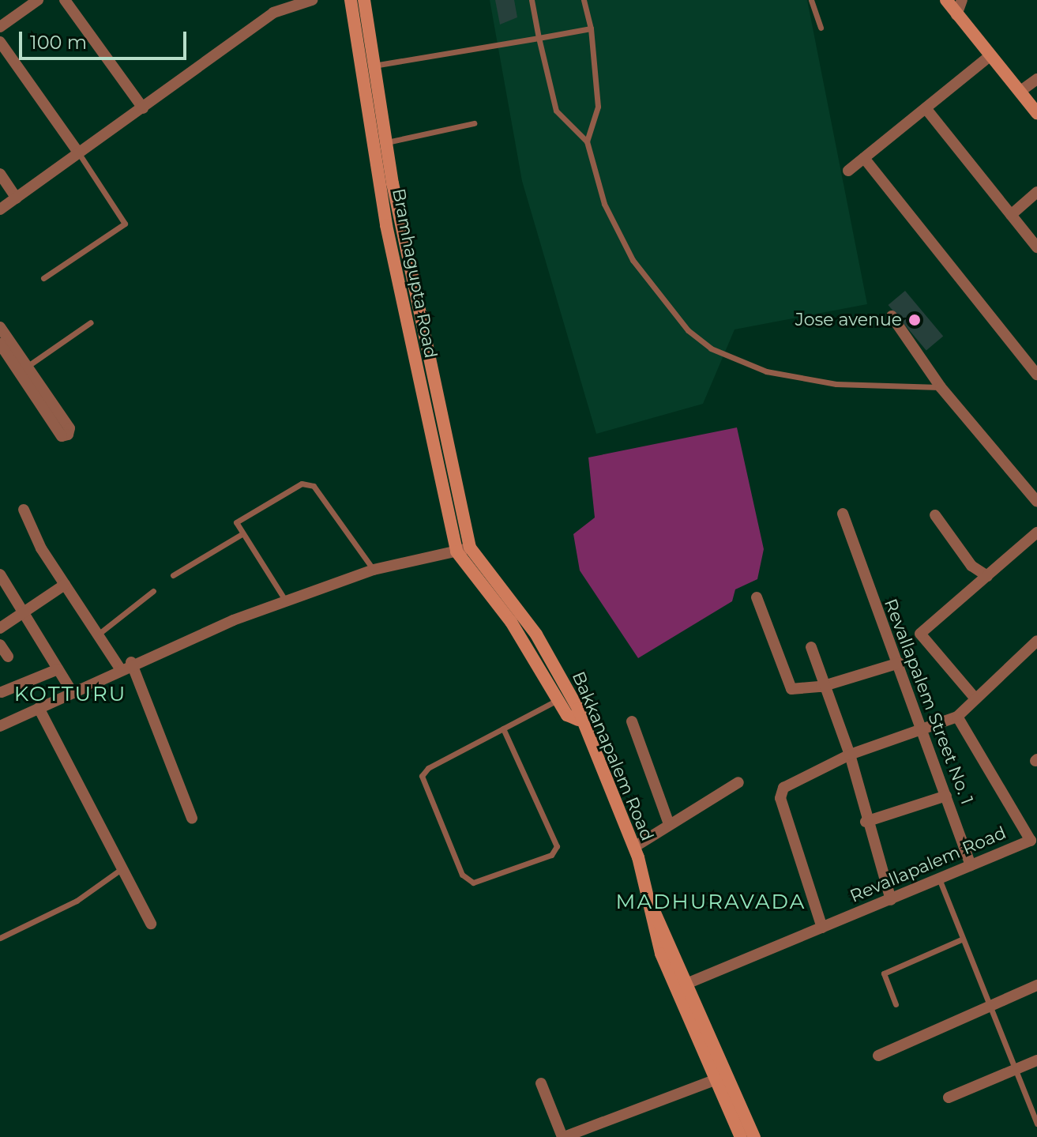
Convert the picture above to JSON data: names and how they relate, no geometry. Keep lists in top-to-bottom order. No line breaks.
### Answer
{"streets":{"street":["Bramhagupta Road","Revallapalem Street No. 1","Bakkanapalem Road","Revallapalem Road"]},"crossings":[["Bramhagupta Road","Bakkanapalem Road"],["Revallapalem Street No. 1","Revallapalem Road"],["Bakkanapalem Road","Revallapalem Road"]],"districts":["KOTTURU","MADHURAVADA"],"places":["Jose avenue"],"scale_bar":"100 m"}
